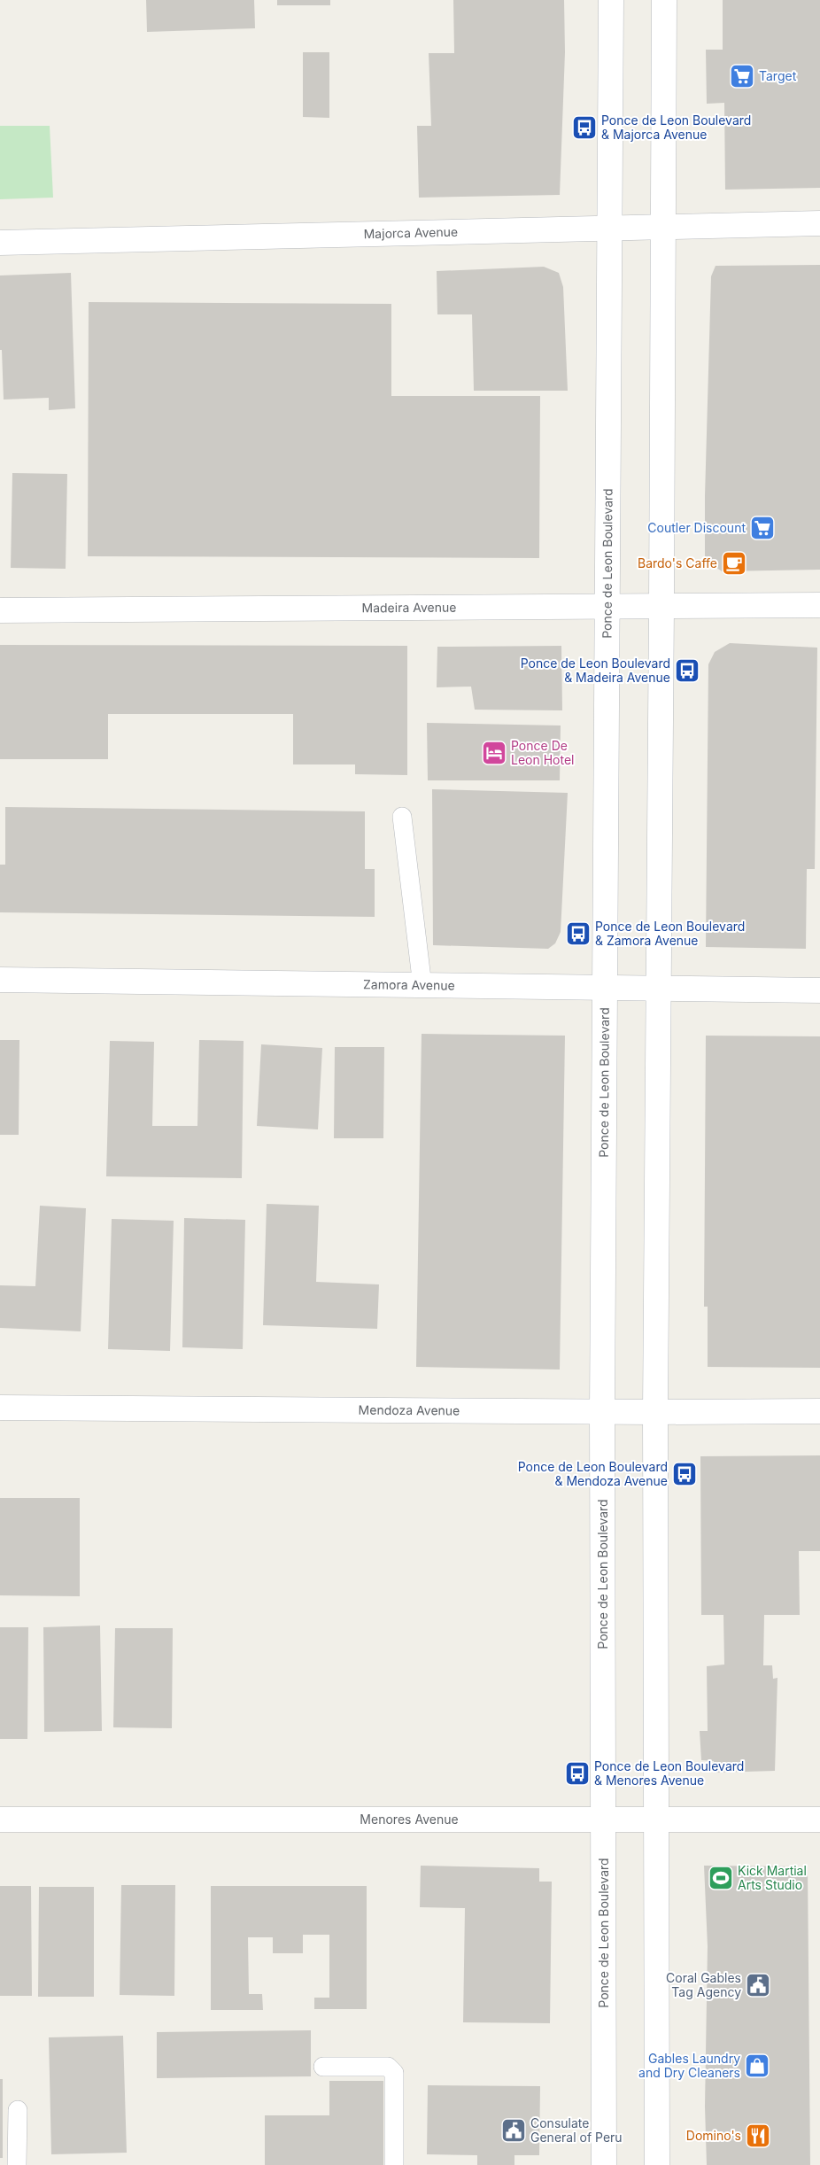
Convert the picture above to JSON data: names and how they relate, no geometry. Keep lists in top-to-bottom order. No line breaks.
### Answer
{"streets":{"street":["Majorca Avenue","Ponce de Leon Boulevard","Madeira Avenue","Zamora Avenue","Mendoza Avenue","Menores Avenue"]},"crossings":[["Majorca Avenue","Ponce de Leon Boulevard"],["Ponce de Leon Boulevard","Madeira Avenue"],["Ponce de Leon Boulevard","Zamora Avenue"],["Ponce de Leon Boulevard","Mendoza Avenue"],["Ponce de Leon Boulevard","Menores Avenue"]],"places":{"supermarket":["Target","Coutler Discount"],"bus stop":["Ponce de Leon Boulevard & Majorca Avenue","Ponce de Leon Boulevard & Madeira Avenue","Ponce de Leon Boulevard & Zamora Avenue","Ponce de Leon Boulevard & Mendoza Avenue","Ponce de Leon Boulevard & Menores Avenue"],"cafe":["Bardo's Caffe"],"hotel":["Ponce De Leon Hotel"],"sports":["Kick Martial Arts Studio"],"public building":["Coral Gables Tag Agency","Consulate General of Peru"],"shop":["Gables Laundry and Dry Cleaners"],"restaurant":["Domino's"]}}
